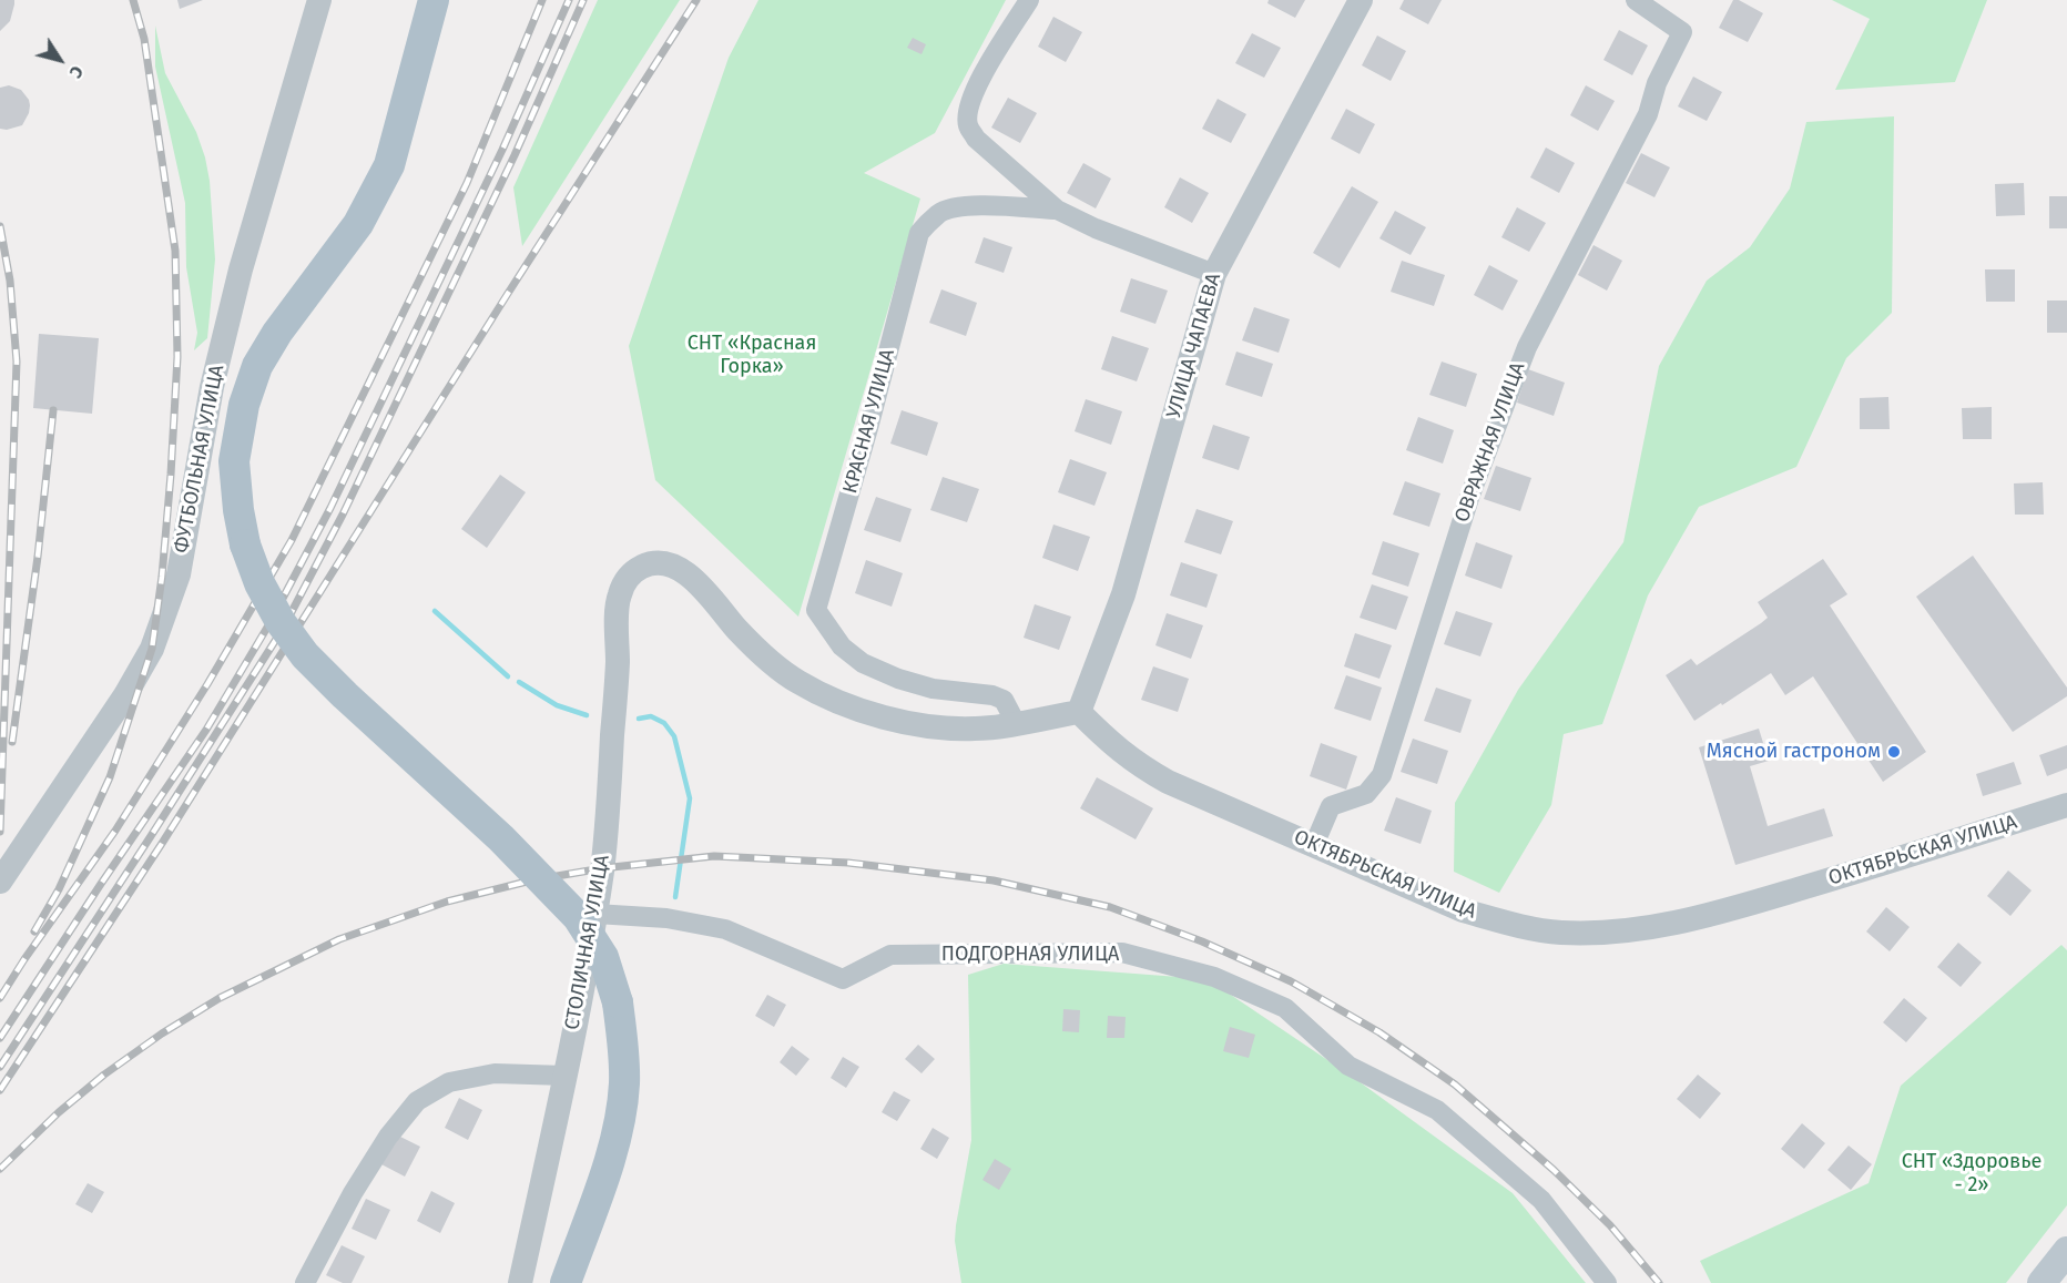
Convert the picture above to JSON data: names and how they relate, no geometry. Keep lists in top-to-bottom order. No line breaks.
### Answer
{"streets":{"street":["УЛИЦА ЧАПАЕВА","КРАСНАЯ УЛИЦА","ОВРАЖНАЯ УЛИЦА","ФУТБОЛЬНАЯ УЛИЦА","ОКТЯБРЬСКАЯ УЛИЦА","СТОЛИЧНАЯ УЛИЦА","ПОДГОРНАЯ УЛИЦА"]},"crossings":[["УЛИЦА ЧАПАЕВА","ОКТЯБРЬСКАЯ УЛИЦА"],["КРАСНАЯ УЛИЦА","СТОЛИЧНАЯ УЛИЦА"],["ОВРАЖНАЯ УЛИЦА","ОКТЯБРЬСКАЯ УЛИЦА"],["СТОЛИЧНАЯ УЛИЦА","ПОДГОРНАЯ УЛИЦА"]],"parks":["СНТ «Красная Горка»","СНТ «Здоровье - 2»"],"places":["Мясной гастроном"],"north":"bottom right"}
